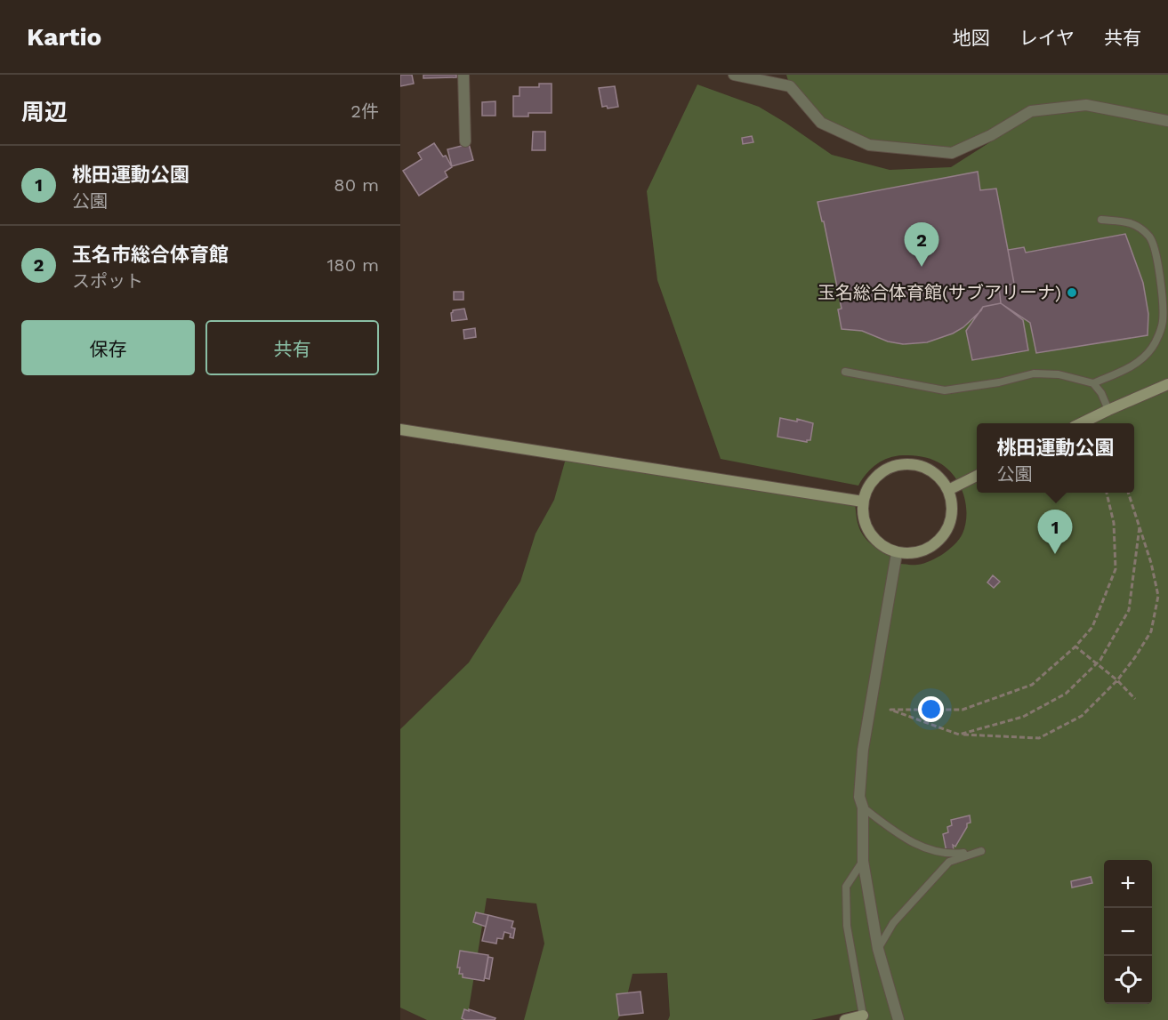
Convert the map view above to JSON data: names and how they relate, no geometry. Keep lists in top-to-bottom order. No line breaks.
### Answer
{"places":["玉名総合体育館(サブアリーナ)"],"page":{"header":"Kartio","nav":["地図","レイヤ","共有"],"heading":["周辺","2件"],"list":[{"mark":"1","name":"桃田運動公園","note":"公園","value":"80 m"},{"mark":"2","name":"玉名市総合体育館","note":"スポット","value":"180 m"}],"pins":["2","1"],"buttons":["保存","共有"],"popup":["桃田運動公園","公園"],"map_buttons":["+","−"]}}
